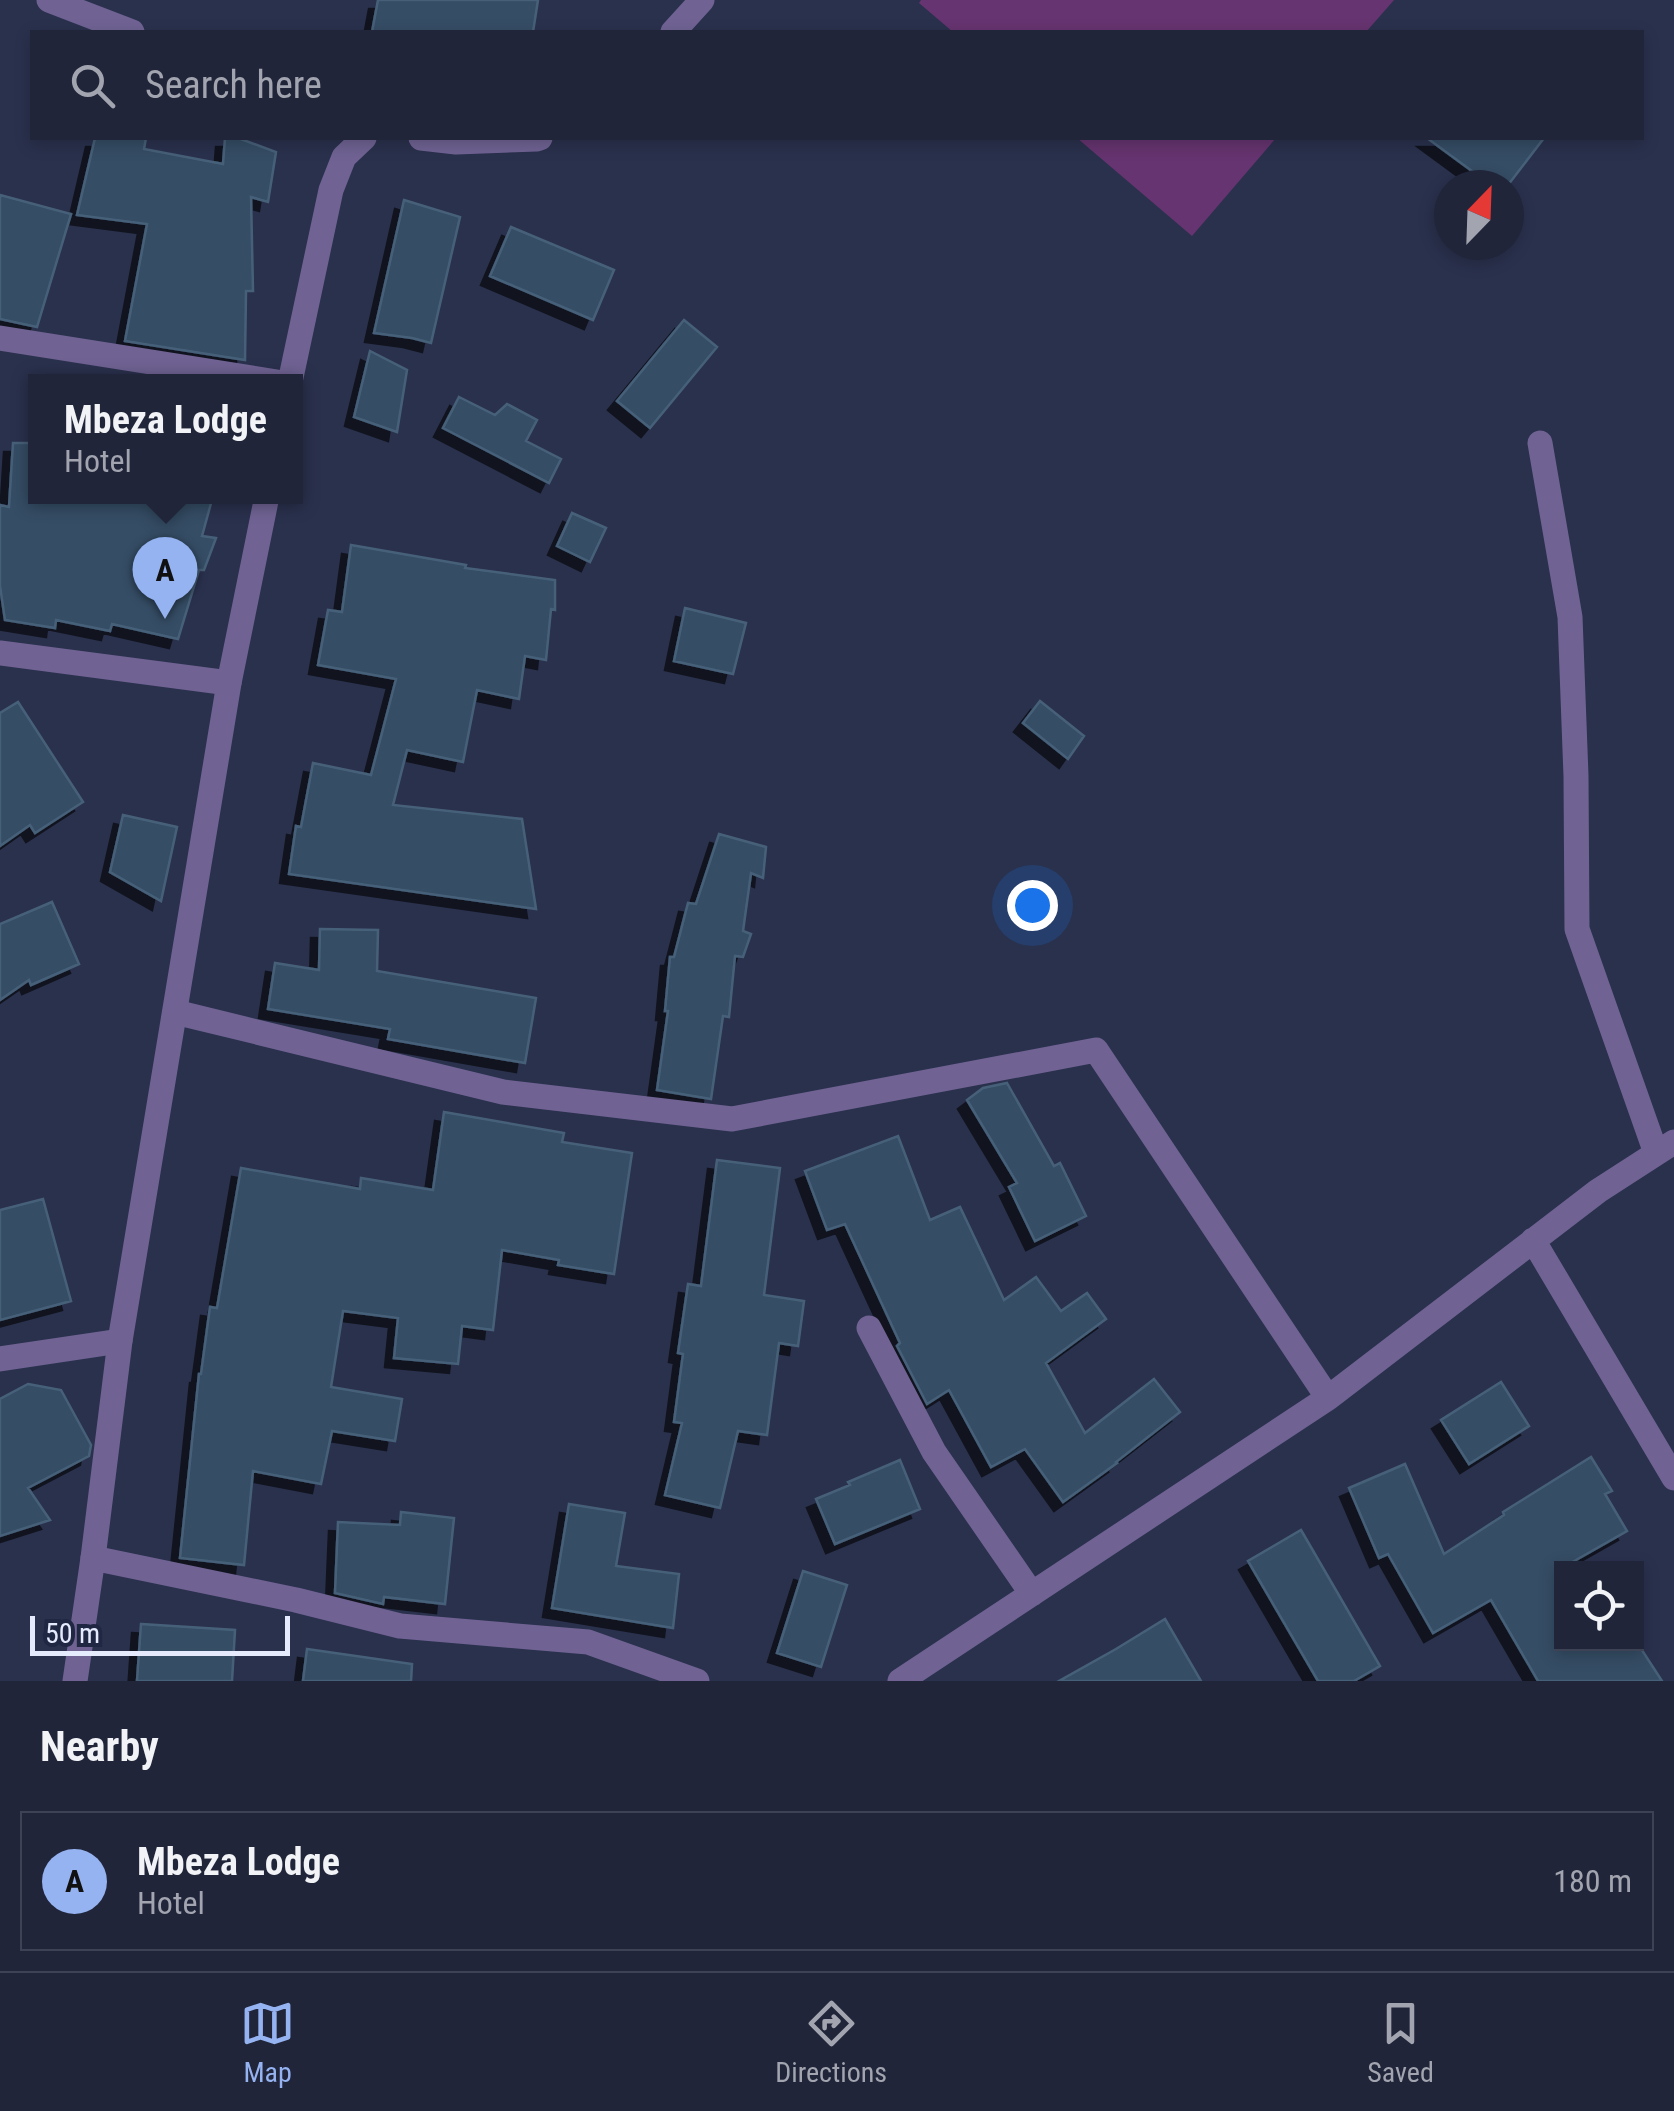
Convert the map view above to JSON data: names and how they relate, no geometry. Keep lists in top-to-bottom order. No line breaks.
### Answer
{"scale_bar":"50 m","north":"top right","page":{"search":"Search here","popup":["Mbeza Lodge","Hotel"],"pins":"A","scale":"50 m","heading":"Nearby","list":[{"mark":"A","name":"Mbeza Lodge","note":"Hotel","value":"180 m"}],"nav":["Map","Directions","Saved"]}}
